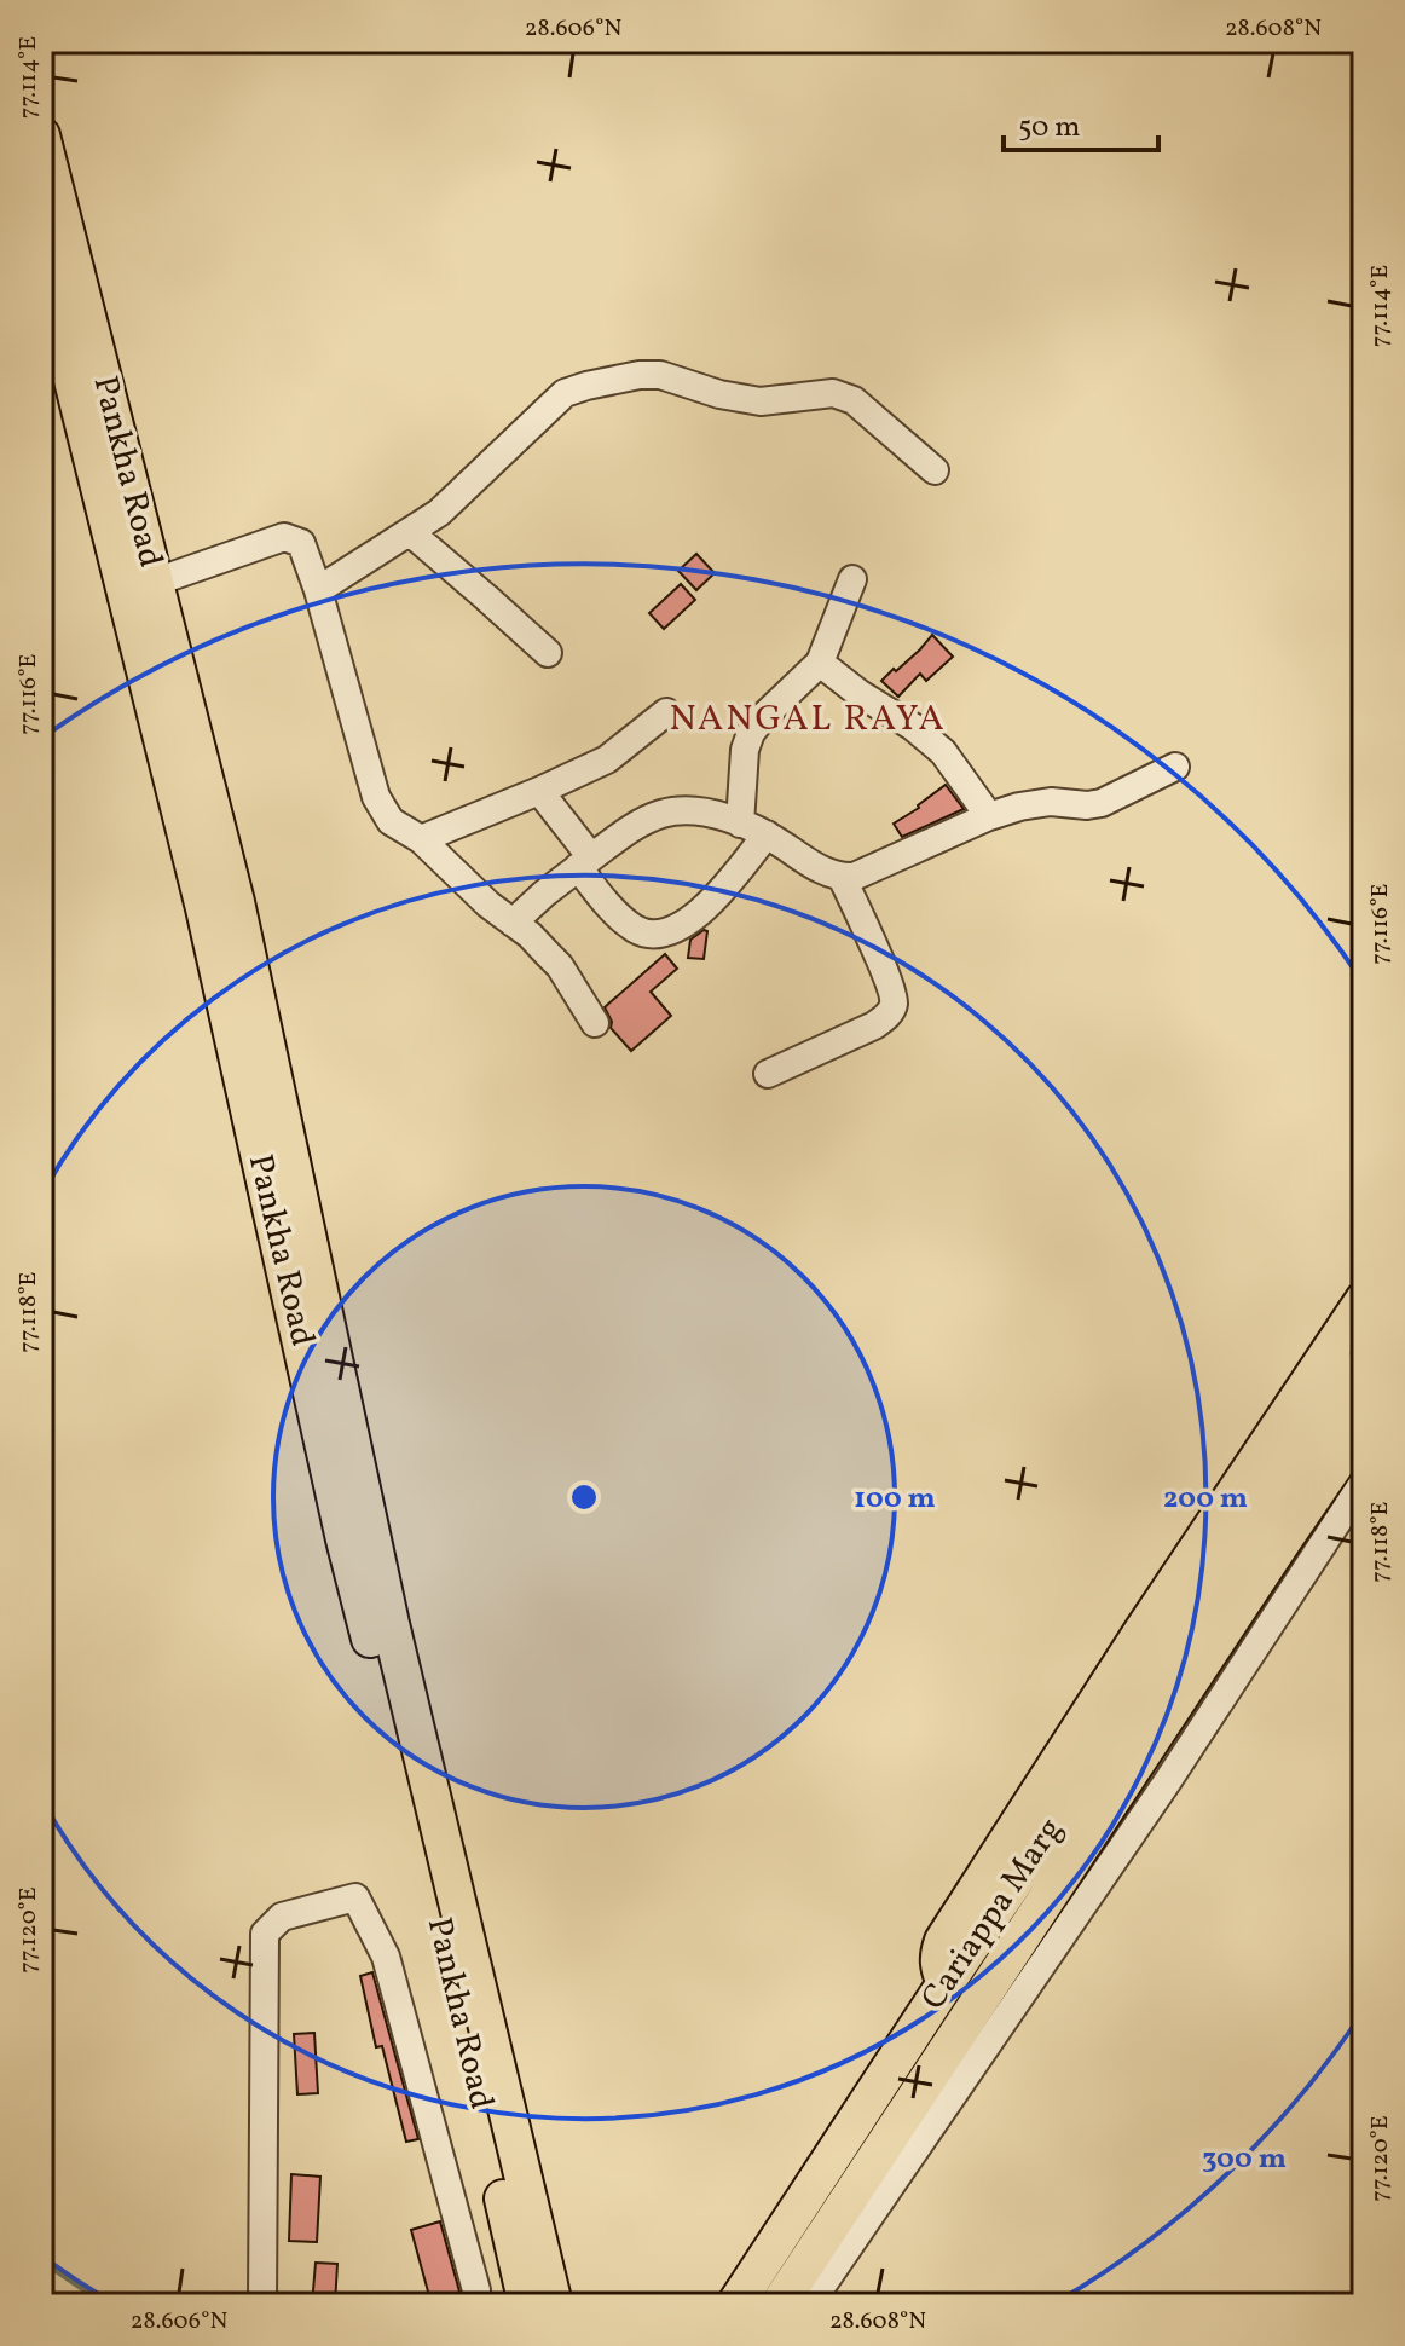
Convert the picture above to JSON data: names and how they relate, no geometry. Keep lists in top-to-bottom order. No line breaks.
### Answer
{"streets":{"main road":["Pankha Road","Cariappa Marg"]},"districts":["NANGAL RAYA"],"scale_bar":"50 m","coordinates":["28.606°N","28.608°N","77.114°E","77.116°E","77.118°E","77.120°E"],"rings":["100 m","200 m","300 m"]}
